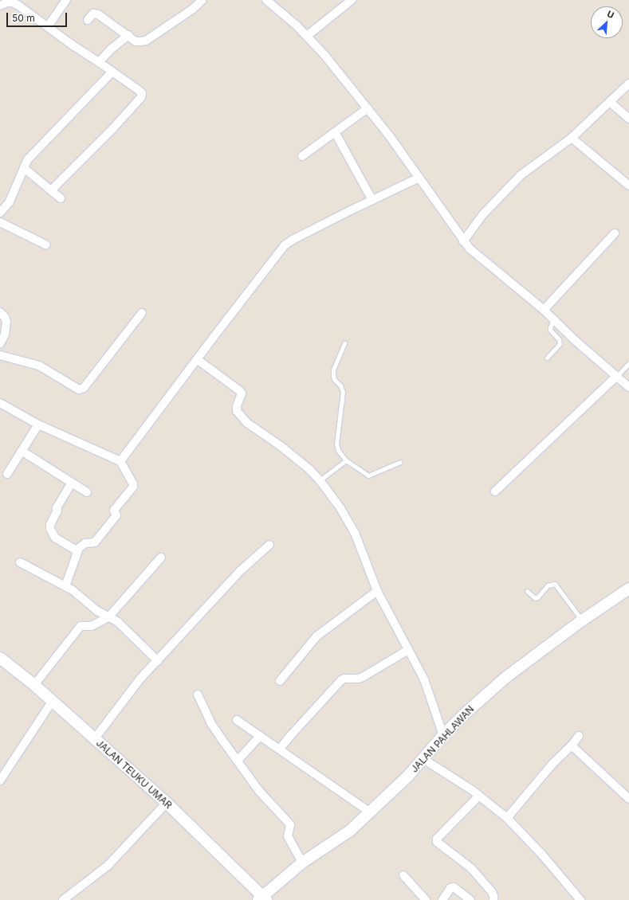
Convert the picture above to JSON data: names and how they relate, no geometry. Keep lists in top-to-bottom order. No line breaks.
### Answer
{"streets":{"main road":["JALAN PAHLAWAN","JALAN TEUKU UMAR"]},"crossings":[["JALAN PAHLAWAN","JALAN TEUKU UMAR"]],"scale_bar":"50 m","north":"top right"}
